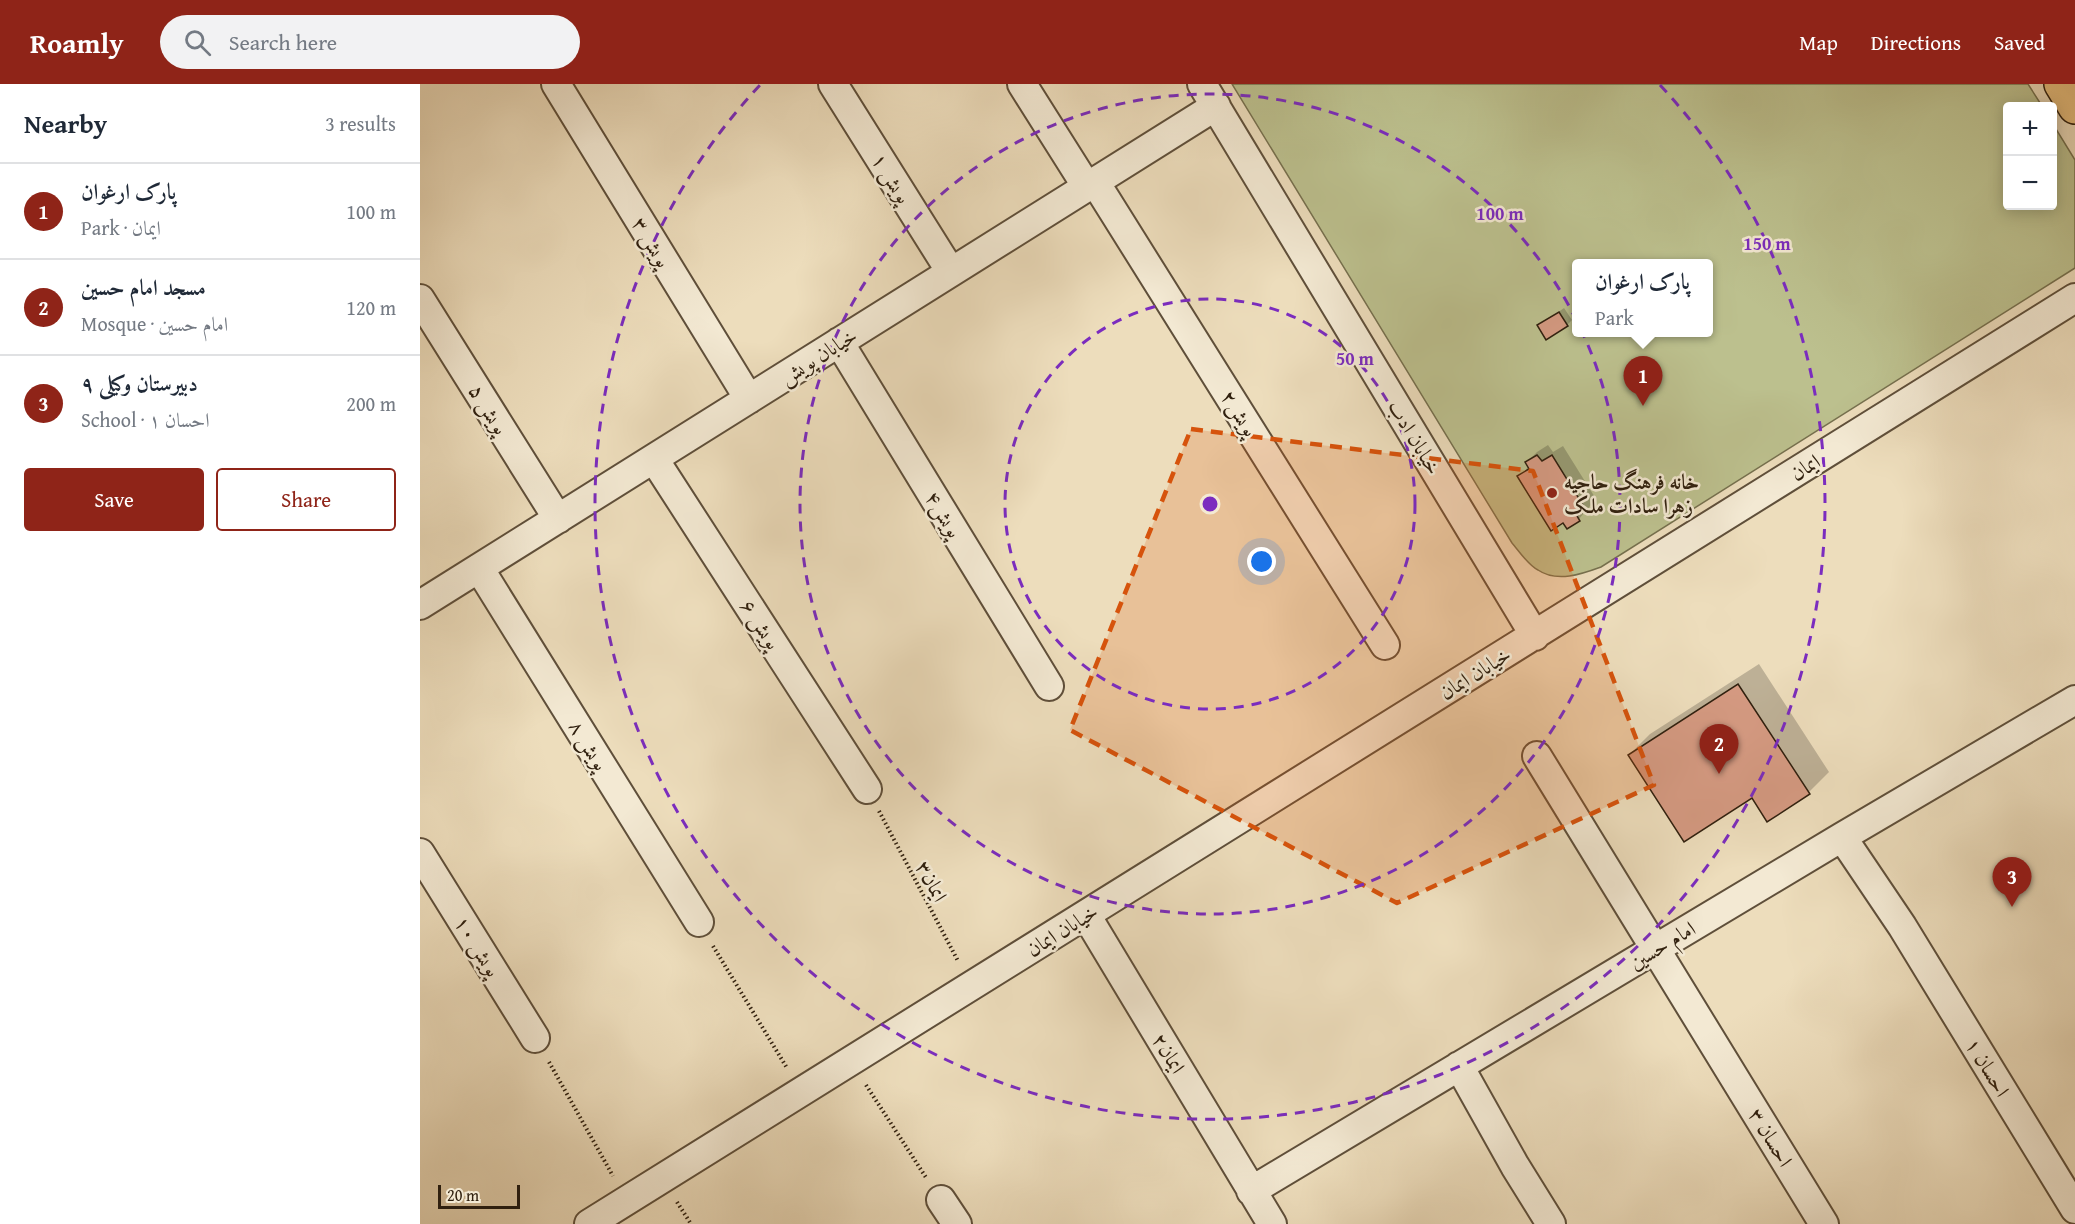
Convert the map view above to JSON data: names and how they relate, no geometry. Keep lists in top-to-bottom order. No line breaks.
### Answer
{"streets":{"street":["پویش ۱","پویش ۳","خیابان پویش","پویش ۵","پویش۲","خیابان ادب","ایمان","پویش۴","پویش ۶","خیابان ایمان","پویش ۸","امام حسین","پویش ۱۰","ایمان۲","احسان ۱","احسان ۳"],"path":["ایمان۳"]},"crossings":[["پویش ۱","خیابان پویش"],["پویش ۳","خیابان پویش"],["خیابان پویش","پویش ۵"],["خیابان پویش","پویش۲"],["خیابان پویش","خیابان ادب"],["خیابان پویش","پویش۴"],["خیابان پویش","پویش ۶"],["خیابان پویش","پویش ۸"],["خیابان ادب","ایمان"],["خیابان ادب","خیابان ایمان"],["ایمان","خیابان ایمان"],["پویش ۶","ایمان۳"],["خیابان ایمان","ایمان۳"],["خیابان ایمان","ایمان۲"],["امام حسین","ایمان۲"],["امام حسین","احسان ۱"],["امام حسین","احسان ۳"]],"places":["خانه فرهنگ حاجیه زهرا سادات ملک"],"scale_bar":"20 m","page":{"header":"Roamly","search":"Search here","nav":["Map","Directions","Saved"],"heading":["Nearby","3 results"],"map_buttons":["+","−"],"list":[{"mark":"1","name":"پارک ارغوان","note":"Park · ایمان","value":"100 m"},{"mark":"2","name":"مسجد امام حسین","note":"Mosque · امام حسین","value":"120 m"},{"mark":"3","name":"دبیرستان وکیلی ۹","note":"School · احسان ۱","value":"200 m"}],"popup":["پارک ارغوان","Park"],"pins":["1","2","3"],"buttons":["Save","Share"],"scale":"20 m"},"rings":["100 m","150 m","50 m"]}
